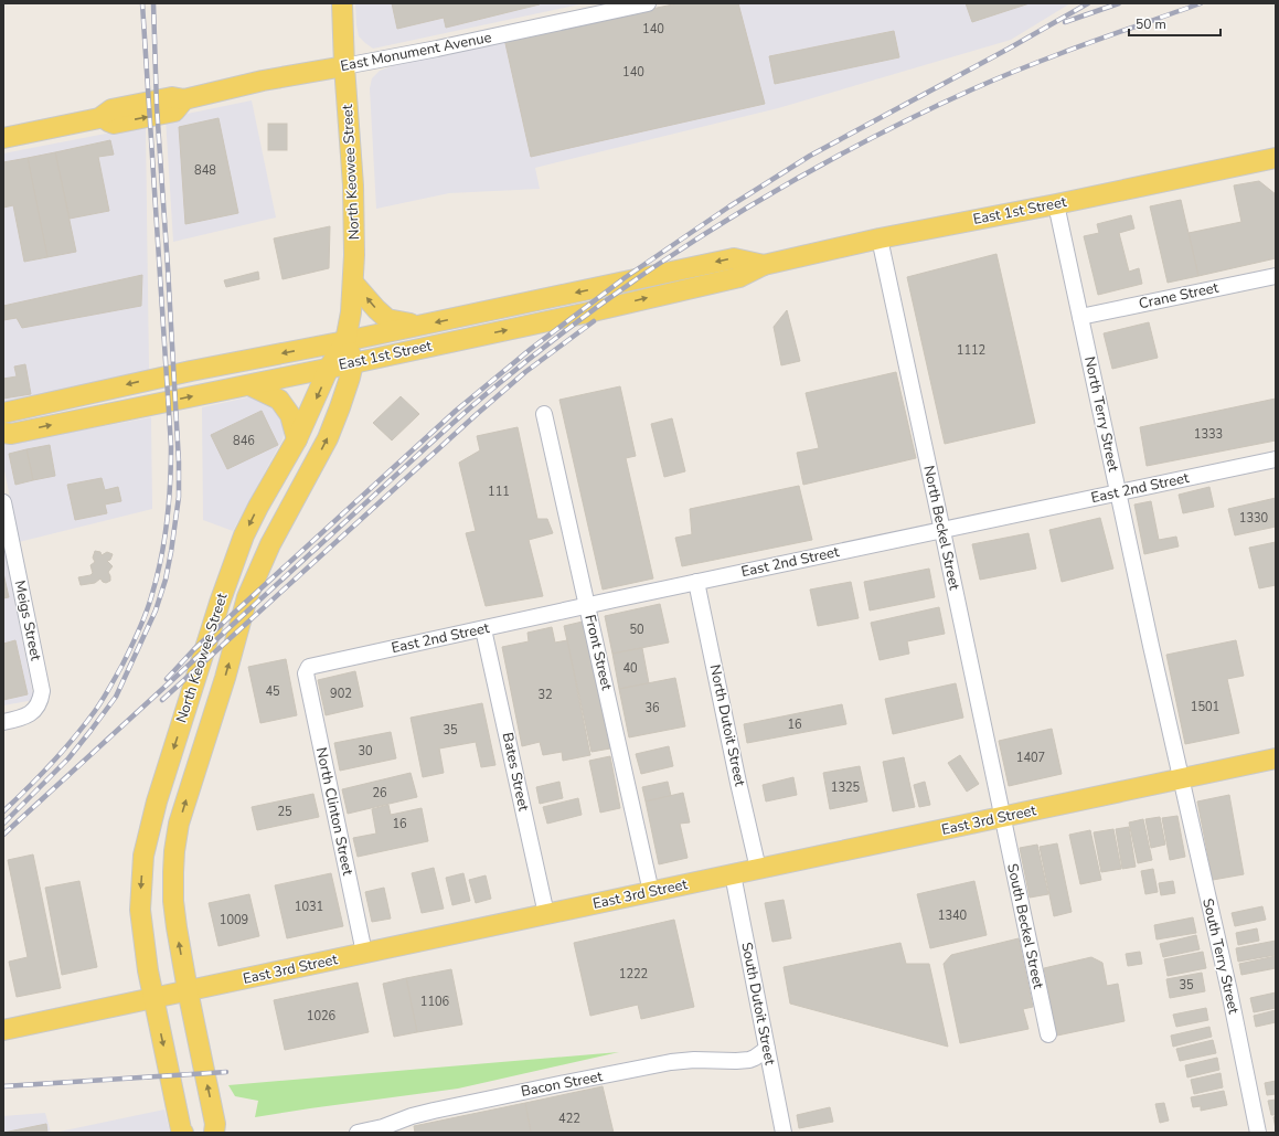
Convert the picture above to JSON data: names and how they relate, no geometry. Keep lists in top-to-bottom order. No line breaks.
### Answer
{"streets":{"main road":["East Monument Avenue","North Keowee Street","East 1st Street","East 3rd Street"],"street":["Crane Street","North Terry Street","East 2nd Street","North Beckel Street","Meigs Street","Front Street","North Dutoit Street","Bates Street","North Clinton Street","South Beckel Street","South Terry Street","South Dutoit Street","Bacon Street"]},"crossings":[["East Monument Avenue","North Keowee Street"],["North Keowee Street","East 1st Street"],["North Keowee Street","East 3rd Street"],["East 1st Street","North Terry Street"],["East 1st Street","North Beckel Street"],["Crane Street","North Terry Street"],["North Terry Street","East 2nd Street"],["North Terry Street","East 3rd Street"],["North Terry Street","South Terry Street"],["East 2nd Street","North Beckel Street"],["East 2nd Street","Front Street"],["East 2nd Street","North Dutoit Street"],["East 2nd Street","Bates Street"],["East 2nd Street","North Clinton Street"],["North Beckel Street","East 3rd Street"],["North Beckel Street","South Beckel Street"],["Front Street","East 3rd Street"],["North Dutoit Street","East 3rd Street"],["Bates Street","East 3rd Street"],["North Clinton Street","East 3rd Street"],["East 3rd Street","South Beckel Street"],["East 3rd Street","South Terry Street"],["East 3rd Street","South Dutoit Street"],["South Dutoit Street","Bacon Street"]],"house_numbers":["140","140","848","1112","1333","846","111","1330","50","40","45","902","32","1501","36","16","35","30","1407","1325","26","25","16","1031","1340","1009","1222","35","1106","1026","422"],"scale_bar":"50 m"}
